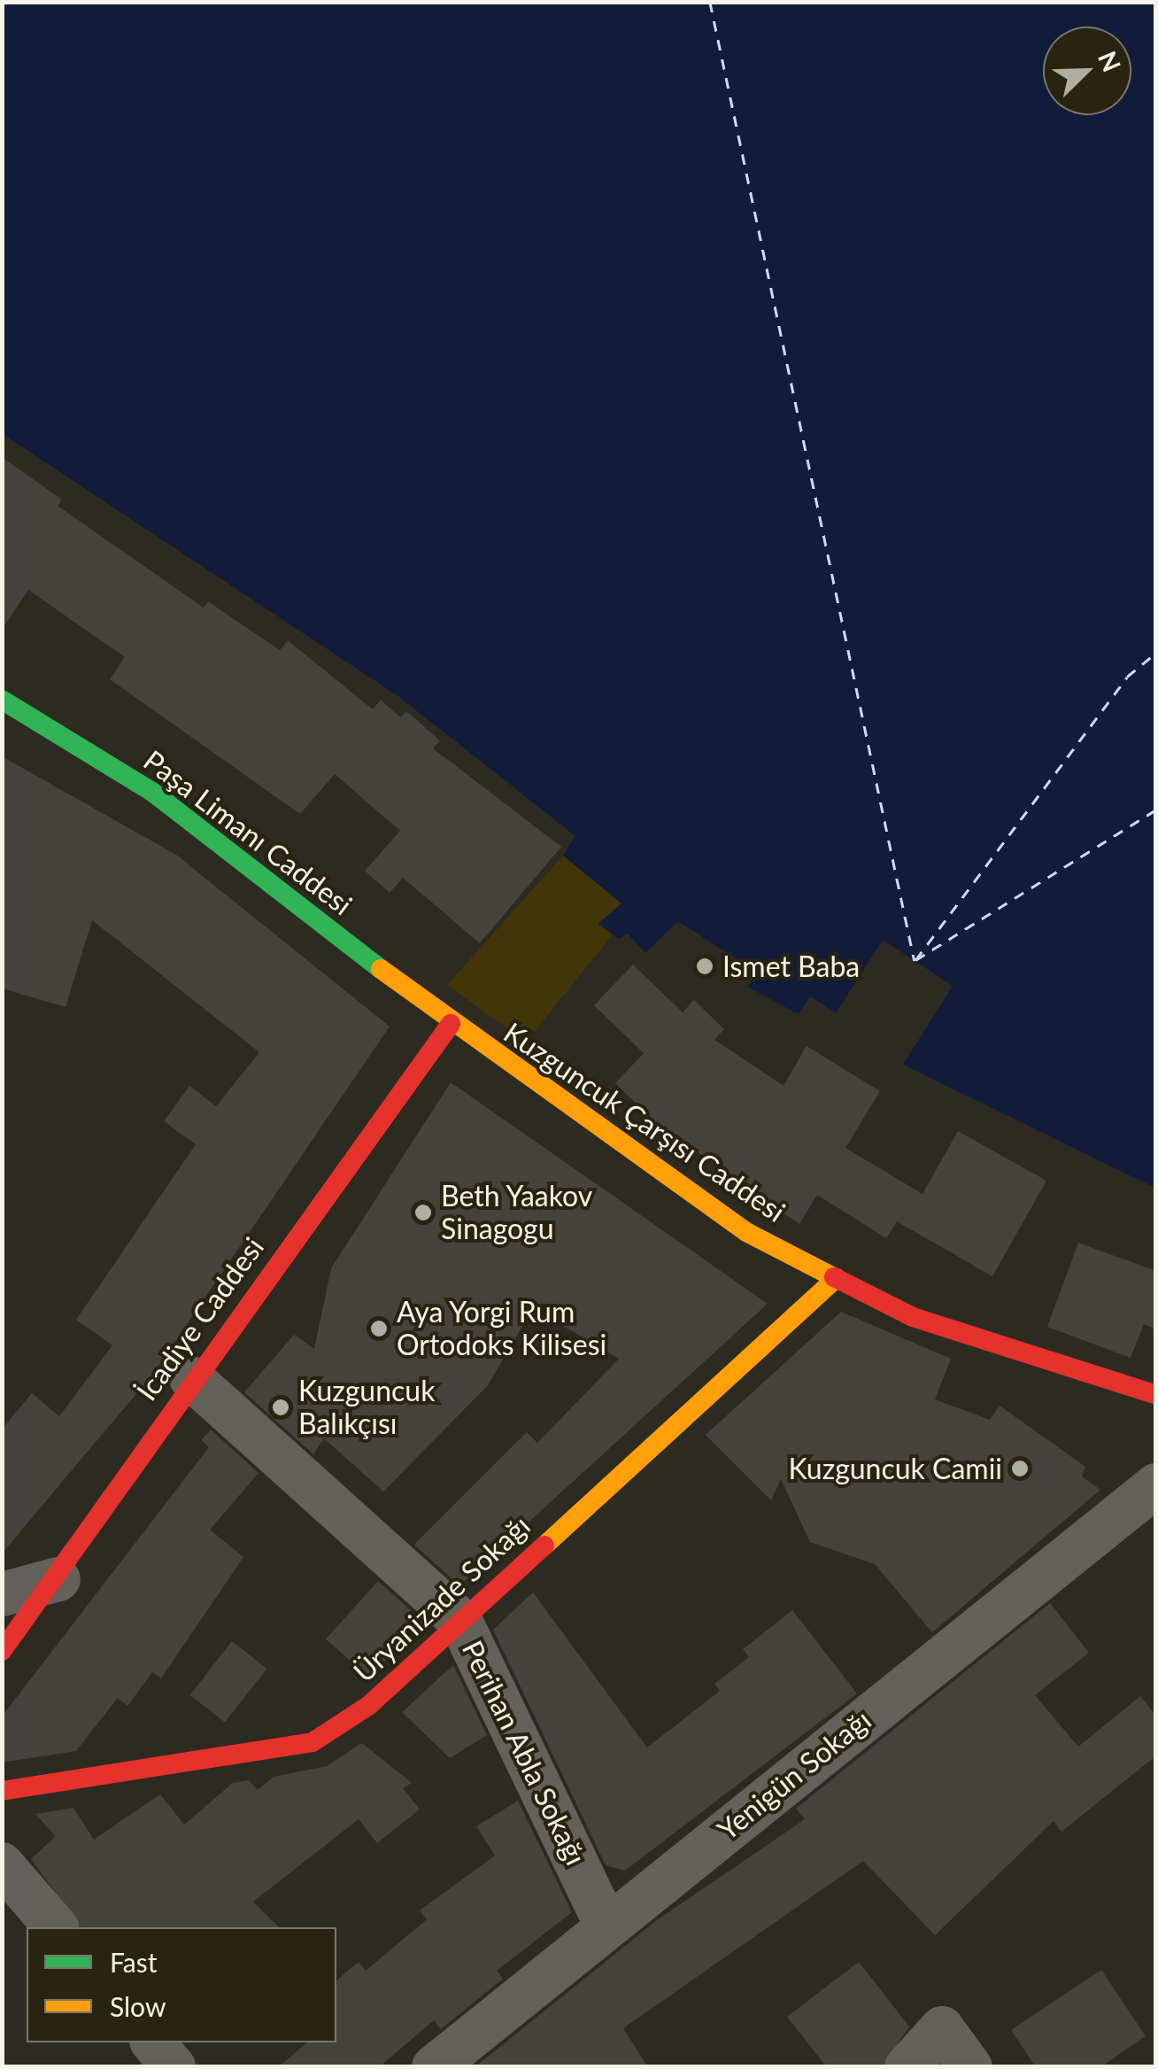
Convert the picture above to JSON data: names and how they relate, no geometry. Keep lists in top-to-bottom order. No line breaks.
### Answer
{"streets":{"street":["Paşa Limanı Caddesi","Kuzguncuk Çarşısı Caddesi","İcadiye Caddesi","Üryanizade Sokağı","Perihan Abla Sokağı","Yenigün Sokağı"]},"crossings":[["Paşa Limanı Caddesi","Kuzguncuk Çarşısı Caddesi"],["Paşa Limanı Caddesi","İcadiye Caddesi"],["Kuzguncuk Çarşısı Caddesi","İcadiye Caddesi"],["Kuzguncuk Çarşısı Caddesi","Üryanizade Sokağı"],["İcadiye Caddesi","Perihan Abla Sokağı"],["Üryanizade Sokağı","Perihan Abla Sokağı"],["Perihan Abla Sokağı","Yenigün Sokağı"]],"places":["Ismet Baba","Beth Yaakov Sinagogu","Aya Yorgi Rum Ortodoks Kilisesi","Kuzguncuk Balıkçısı","Kuzguncuk Camii"],"legend":["Fast","Slow"],"north":"top right"}
